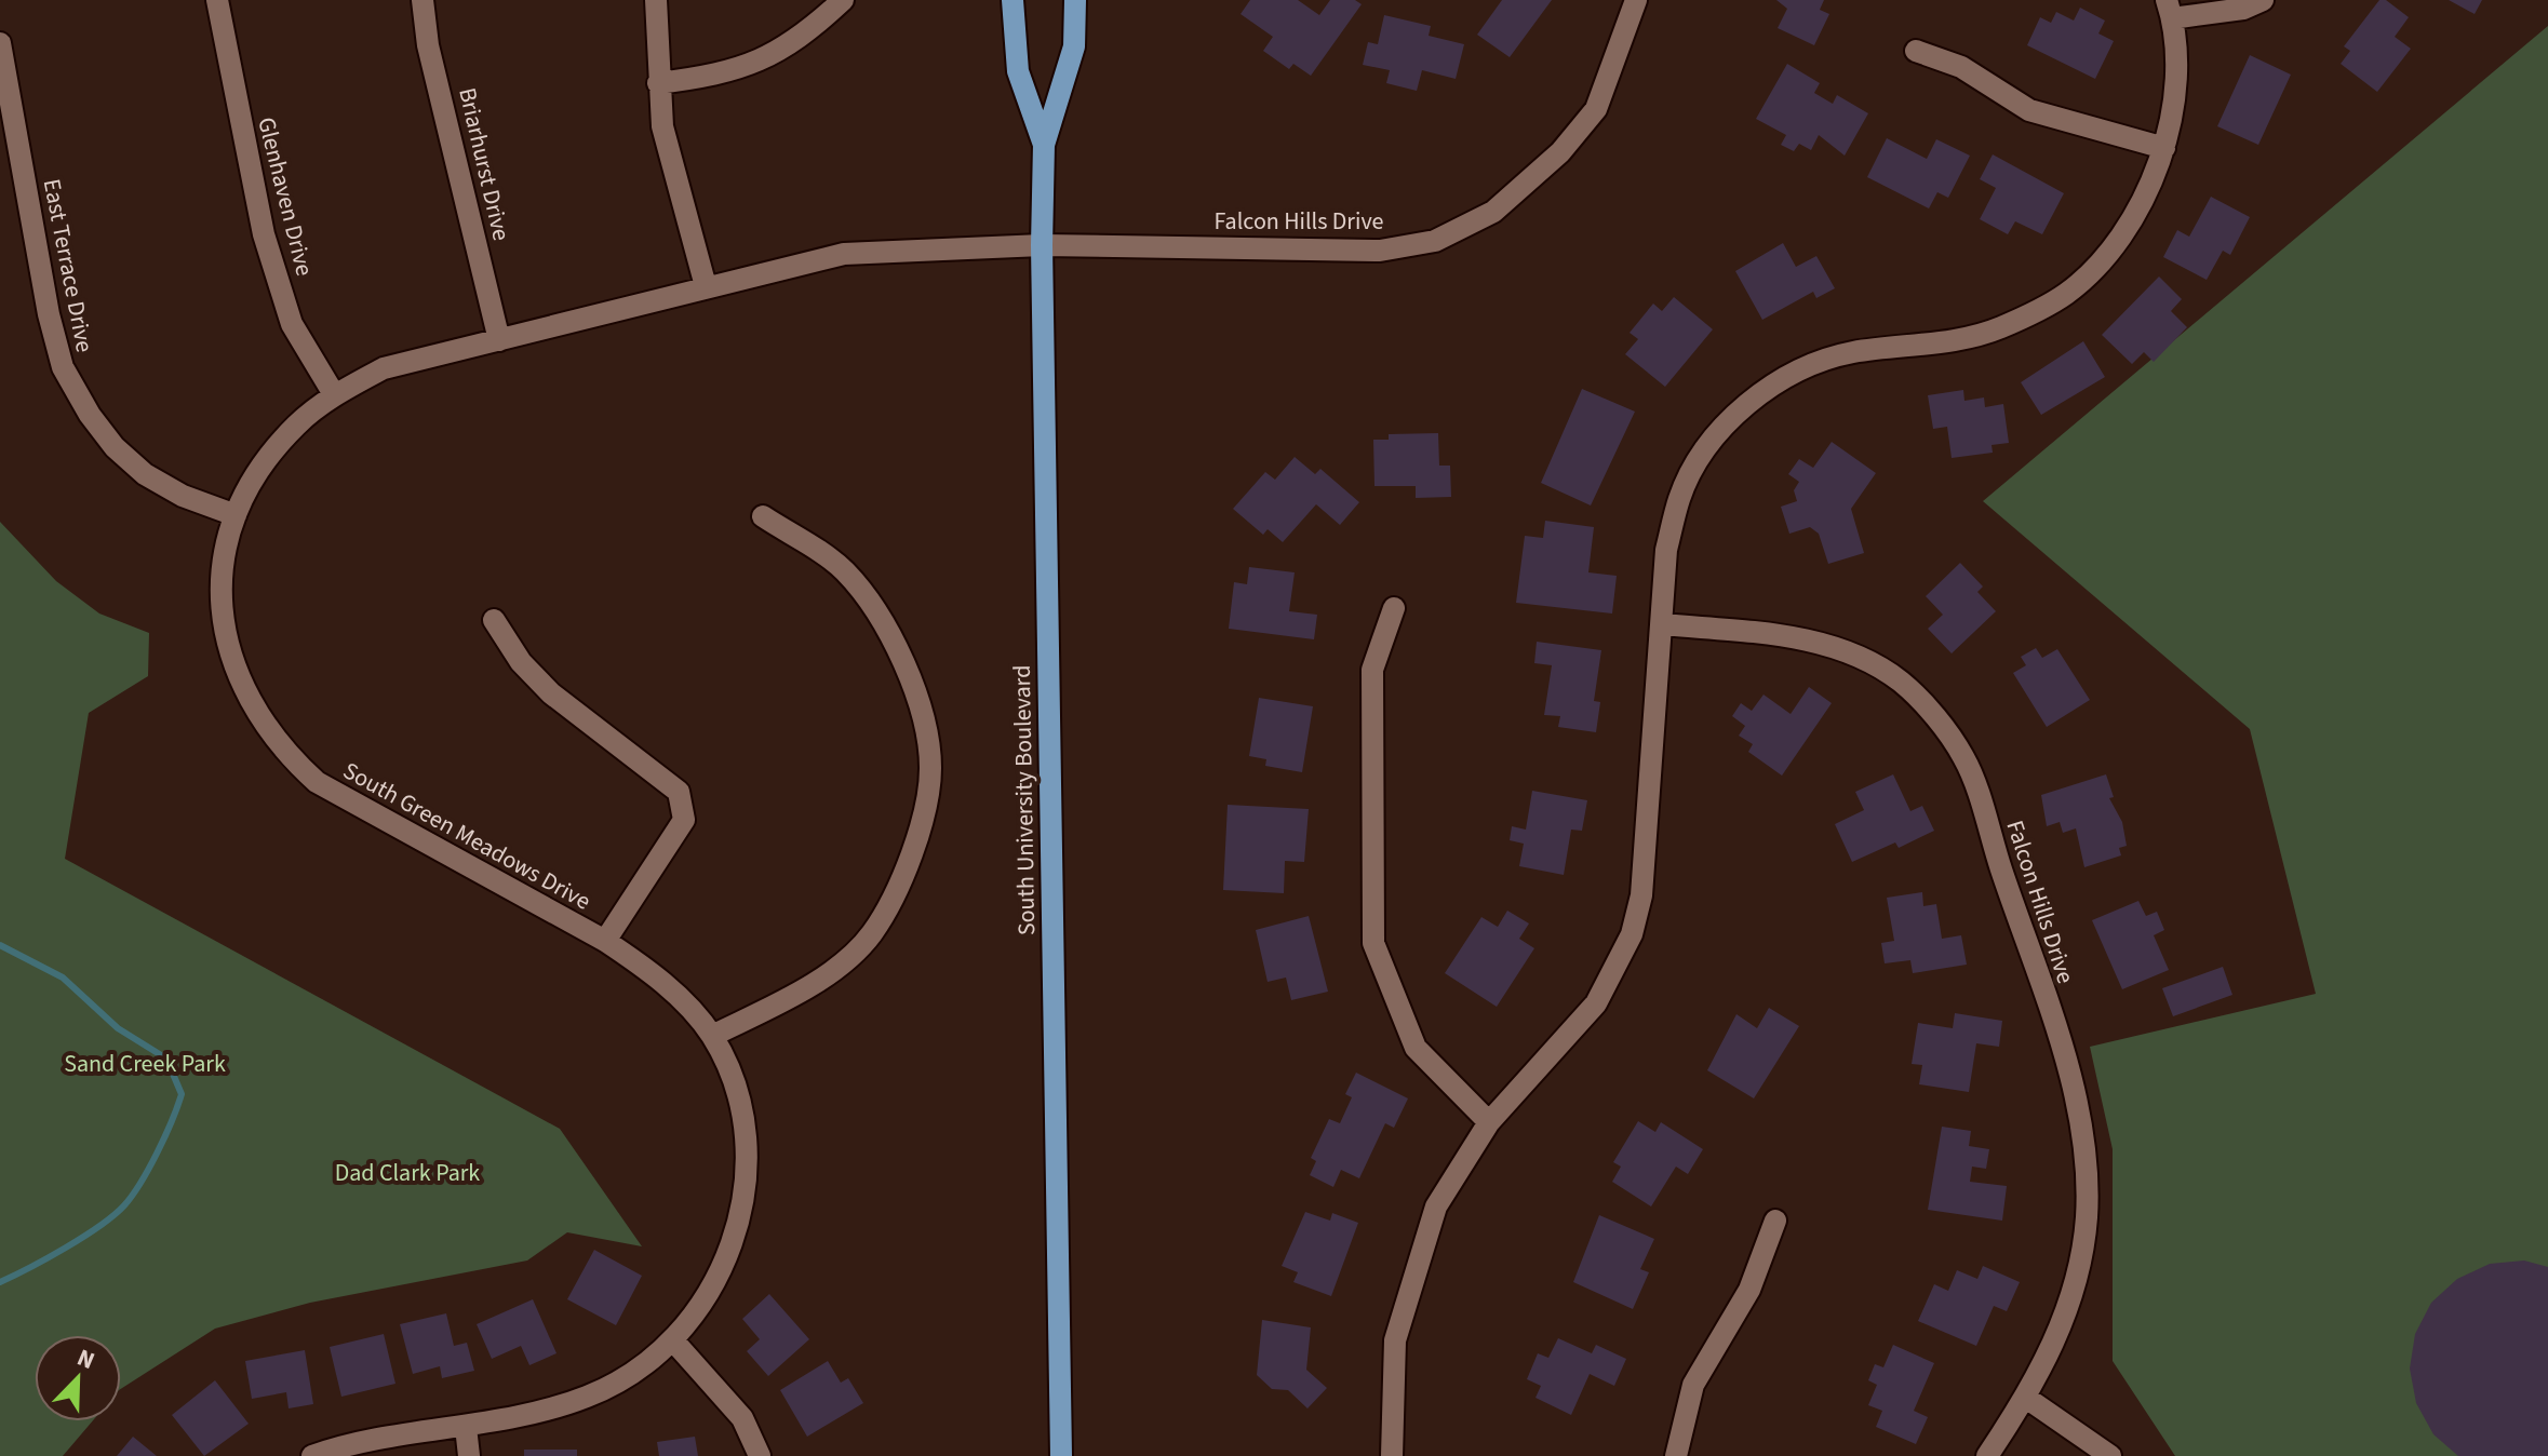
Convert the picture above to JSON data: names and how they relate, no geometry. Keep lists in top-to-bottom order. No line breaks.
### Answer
{"streets":{"main road":["South University Boulevard"],"street":["Briarhurst Drive","Glenhaven Drive","Falcon Hills Drive","East Terrace Drive","South Green Meadows Drive"]},"crossings":[["Briarhurst Drive","South Green Meadows Drive"],["Glenhaven Drive","South Green Meadows Drive"],["Falcon Hills Drive","South University Boulevard"],["Falcon Hills Drive","South Green Meadows Drive"],["East Terrace Drive","South Green Meadows Drive"],["South University Boulevard","South Green Meadows Drive"]],"parks":["Sand Creek Park","Dad Clark Park"],"north":"top right"}
